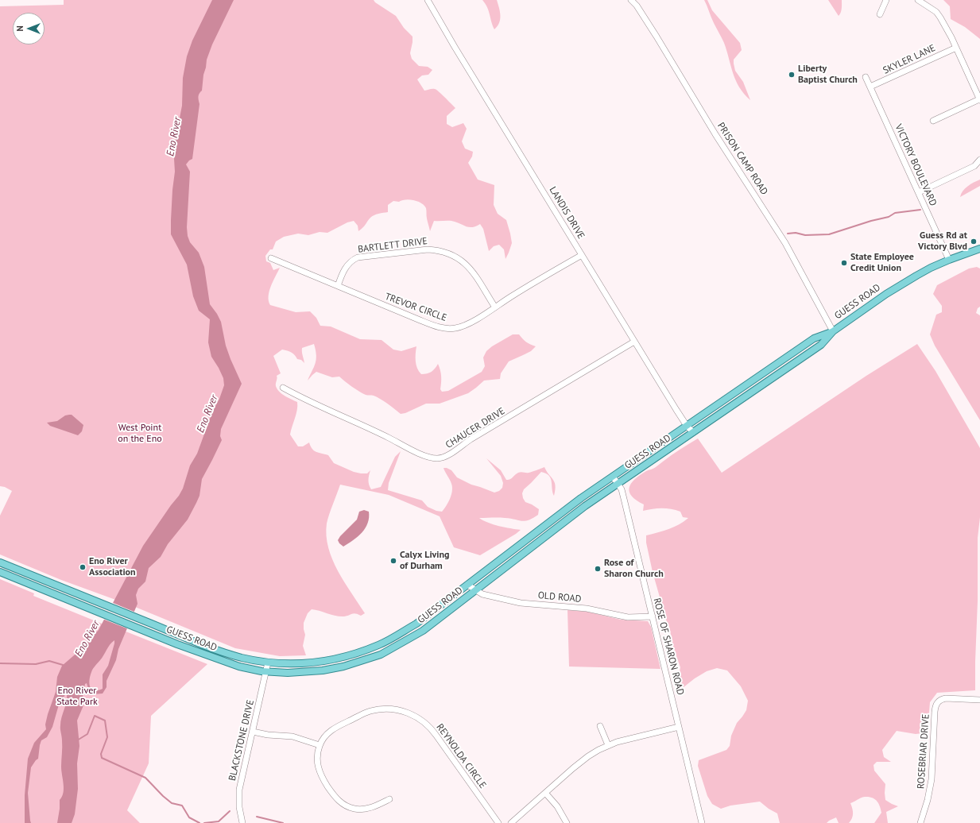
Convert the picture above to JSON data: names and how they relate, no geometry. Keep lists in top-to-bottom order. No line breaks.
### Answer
{"streets":{"main road":["GUESS ROAD"],"street":["SKYLER LANE","PRISON CAMP ROAD","VICTORY BOULEVARD","LANDIS DRIVE","BARTLETT DRIVE","TREVOR CIRCLE","CHAUCER DRIVE","OLD ROAD","ROSE OF SHARON ROAD","BLACKSTONE DRIVE","ROSEBRIAR DRIVE","REYNOLDA CIRCLE"]},"crossings":[["SKYLER LANE","VICTORY BOULEVARD"],["PRISON CAMP ROAD","GUESS ROAD"],["VICTORY BOULEVARD","GUESS ROAD"],["LANDIS DRIVE","GUESS ROAD"],["LANDIS DRIVE","TREVOR CIRCLE"],["LANDIS DRIVE","CHAUCER DRIVE"],["BARTLETT DRIVE","TREVOR CIRCLE"],["GUESS ROAD","OLD ROAD"],["GUESS ROAD","ROSE OF SHARON ROAD"],["GUESS ROAD","BLACKSTONE DRIVE"],["OLD ROAD","ROSE OF SHARON ROAD"]],"water":["Eno River"],"parks":["West Point on the Eno","Eno River State Park"],"places":["Liberty Baptist Church","Guess Rd at Victory Blvd","State Employee Credit Union","Calyx Living of Durham","Eno River Association","Rose of Sharon Church"],"north":"left"}
